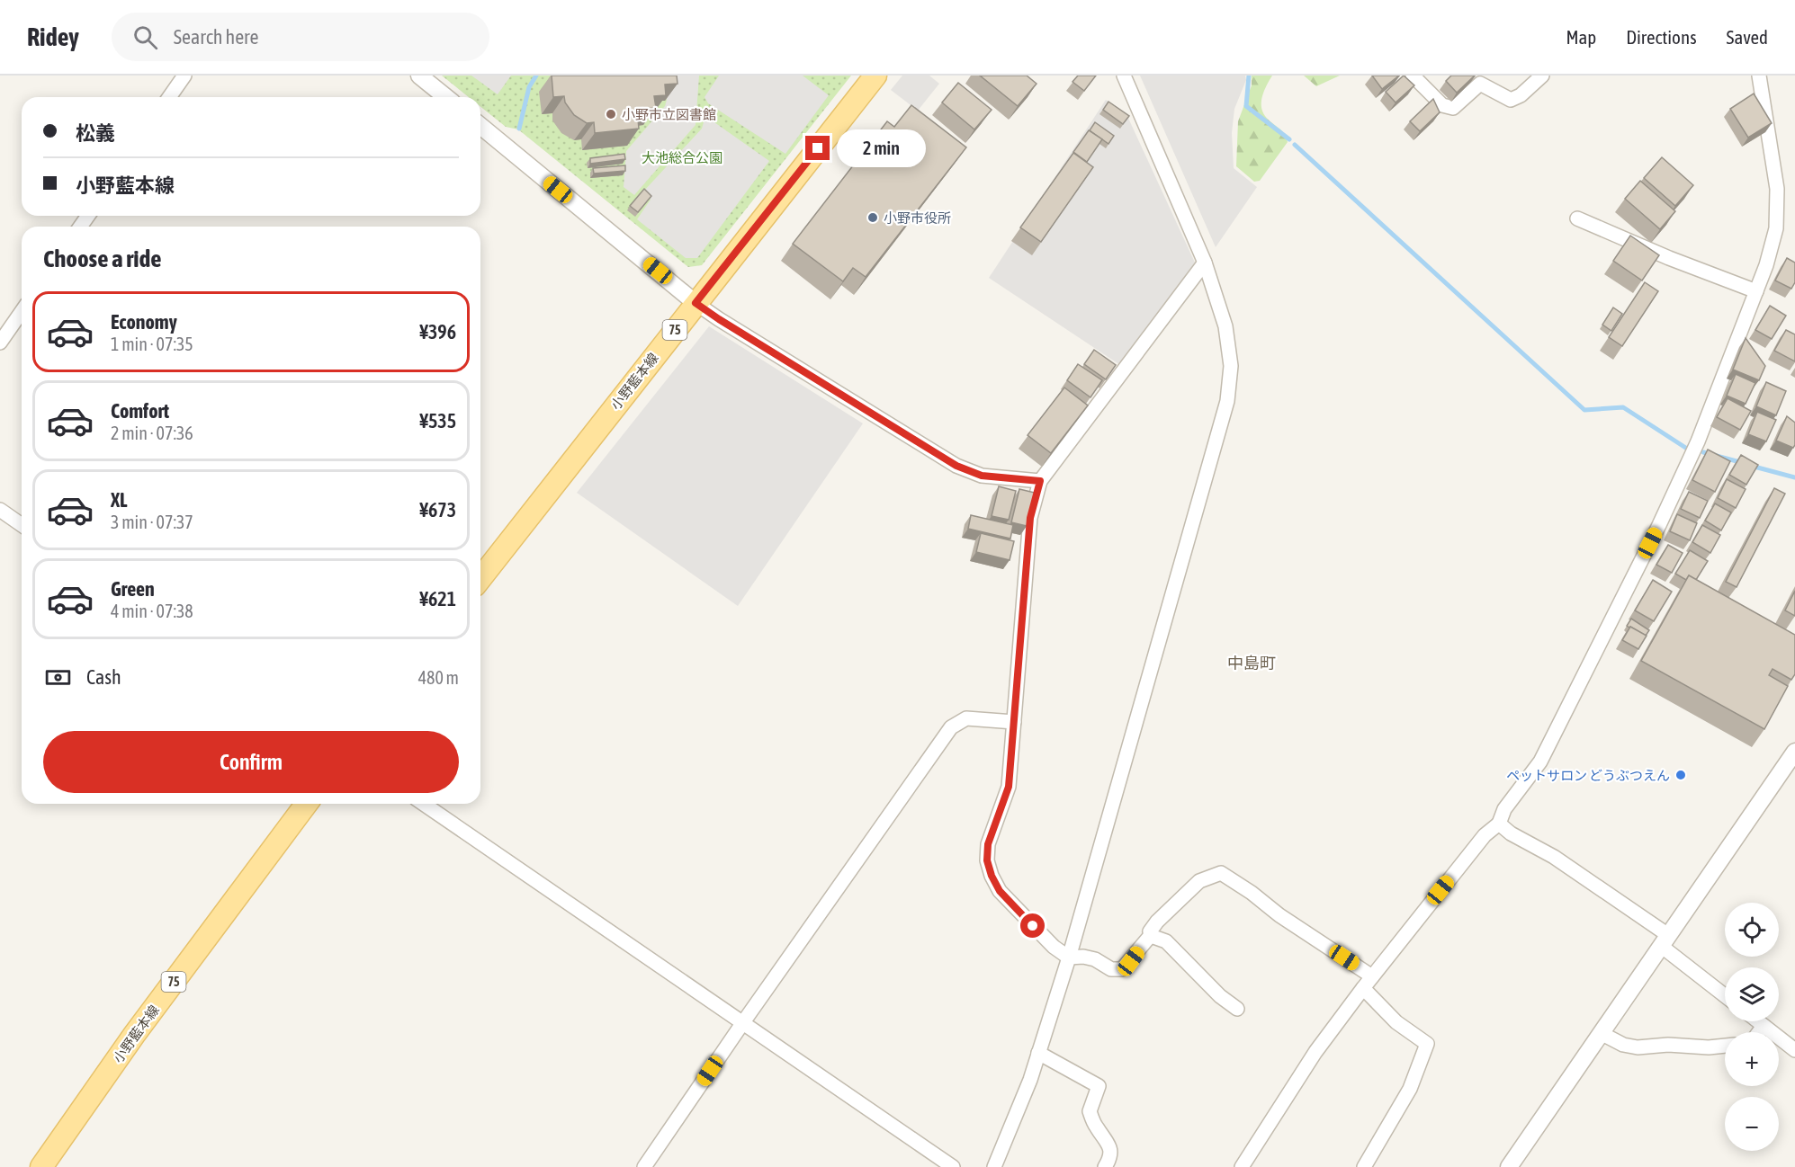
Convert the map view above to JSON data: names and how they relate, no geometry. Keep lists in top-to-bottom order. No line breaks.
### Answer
{"streets":{"main road":["75","小野藍本線"]},"districts":["中島町"],"parks":["大池総合公園"],"places":["小野市立図書館","小野市役所","ペットサロン どうぶつえん"],"page":{"header":"Ridey","search":"Search here","nav":["Map","Directions","Saved"],"banner":["松義","小野藍本線"],"bubble":"2 min","heading":"Choose a ride","list":[{"name":"Economy","note":"1 min · 07:35","value":"¥396"},{"name":"Comfort","note":"2 min · 07:36","value":"¥535"},{"name":"XL","note":"3 min · 07:37","value":"¥673"},{"name":"Green","note":"4 min · 07:38","value":"¥621"}],"pay":["Cash","480 m"],"buttons":"Confirm","map_buttons":["+","−"]}}
